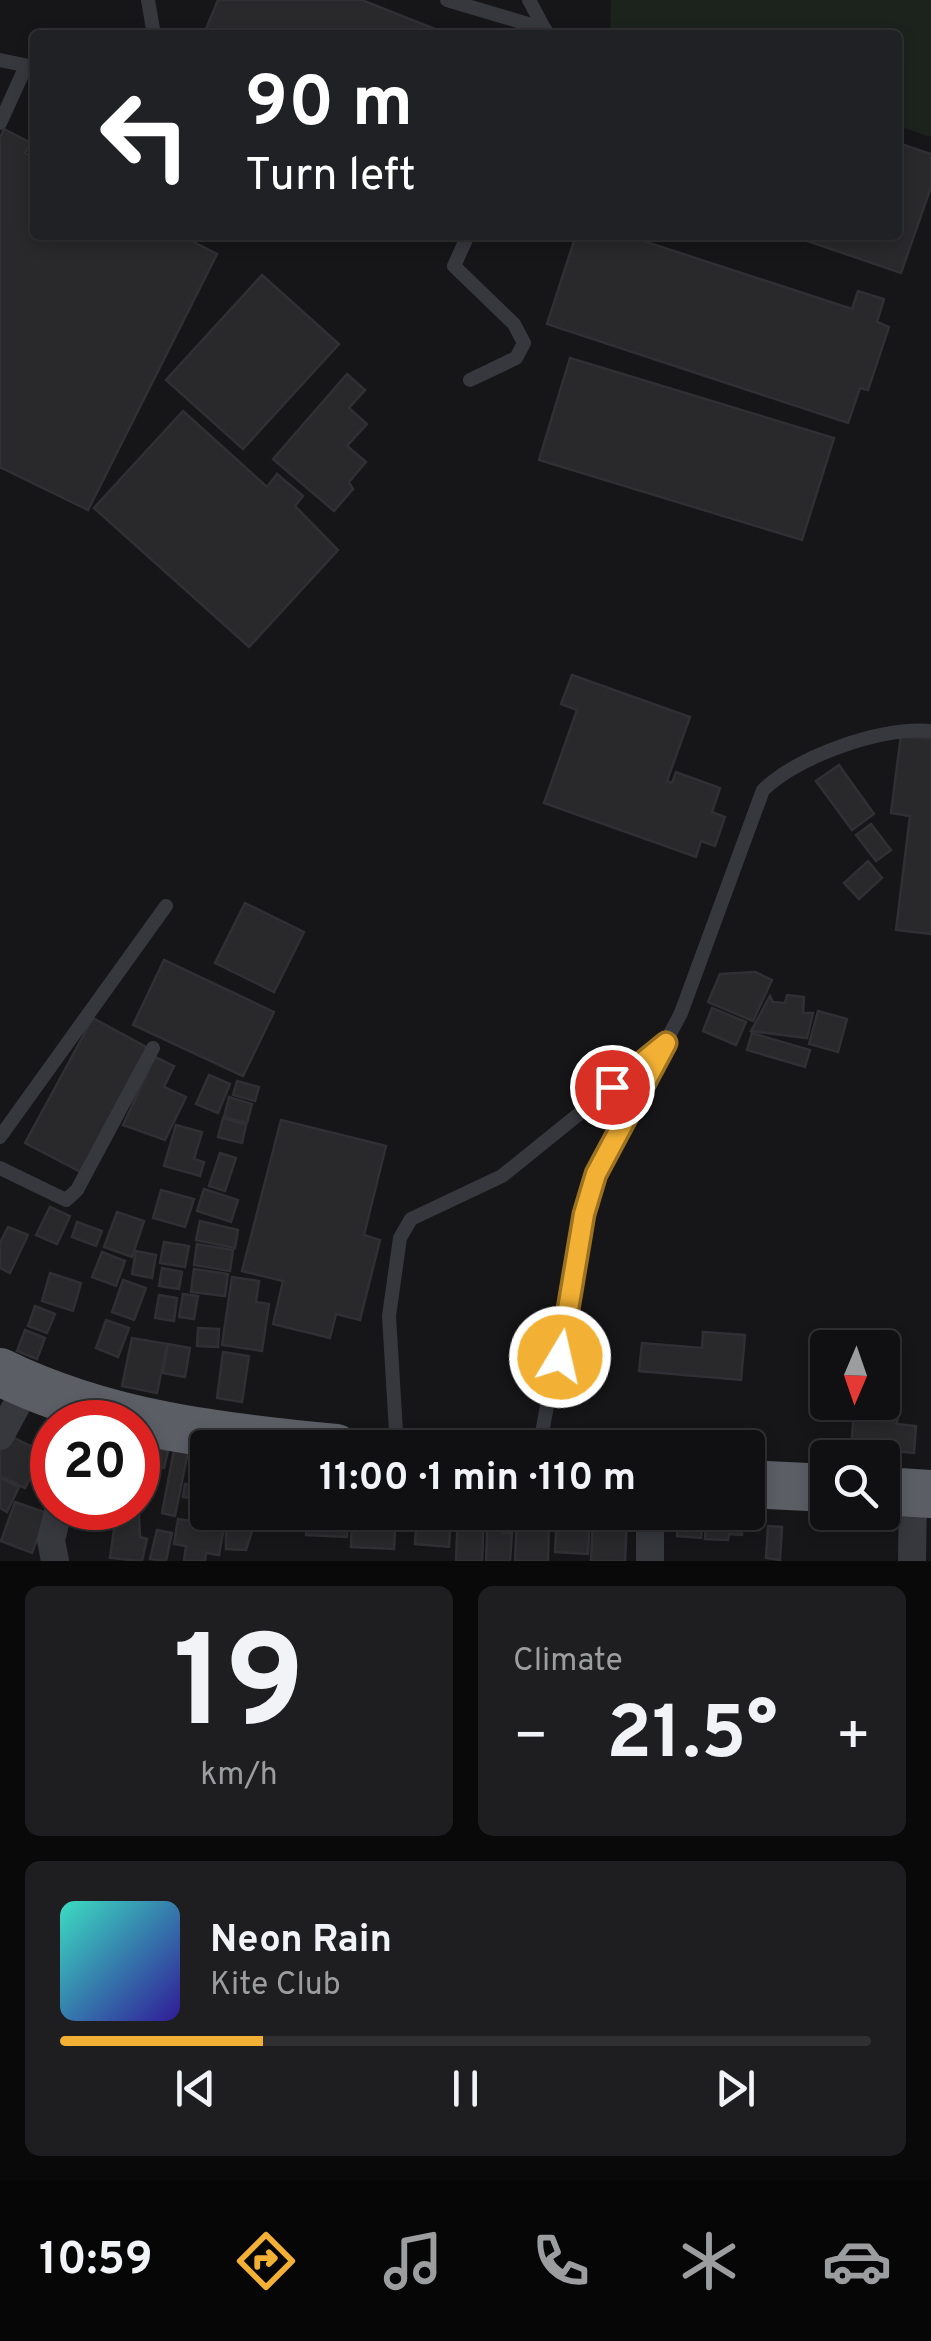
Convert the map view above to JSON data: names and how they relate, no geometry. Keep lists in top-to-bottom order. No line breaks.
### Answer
{"north":"bottom","page":{"turn":["90 m","Turn left"],"limit":"20","trip":"11:00 · 1 min · 110 m","tile":[["19","km/h"],"Climate"],"heat":["−","21.5°","+"],"song":["Neon Rain","Kite Club"],"tabs":"10:59"}}
